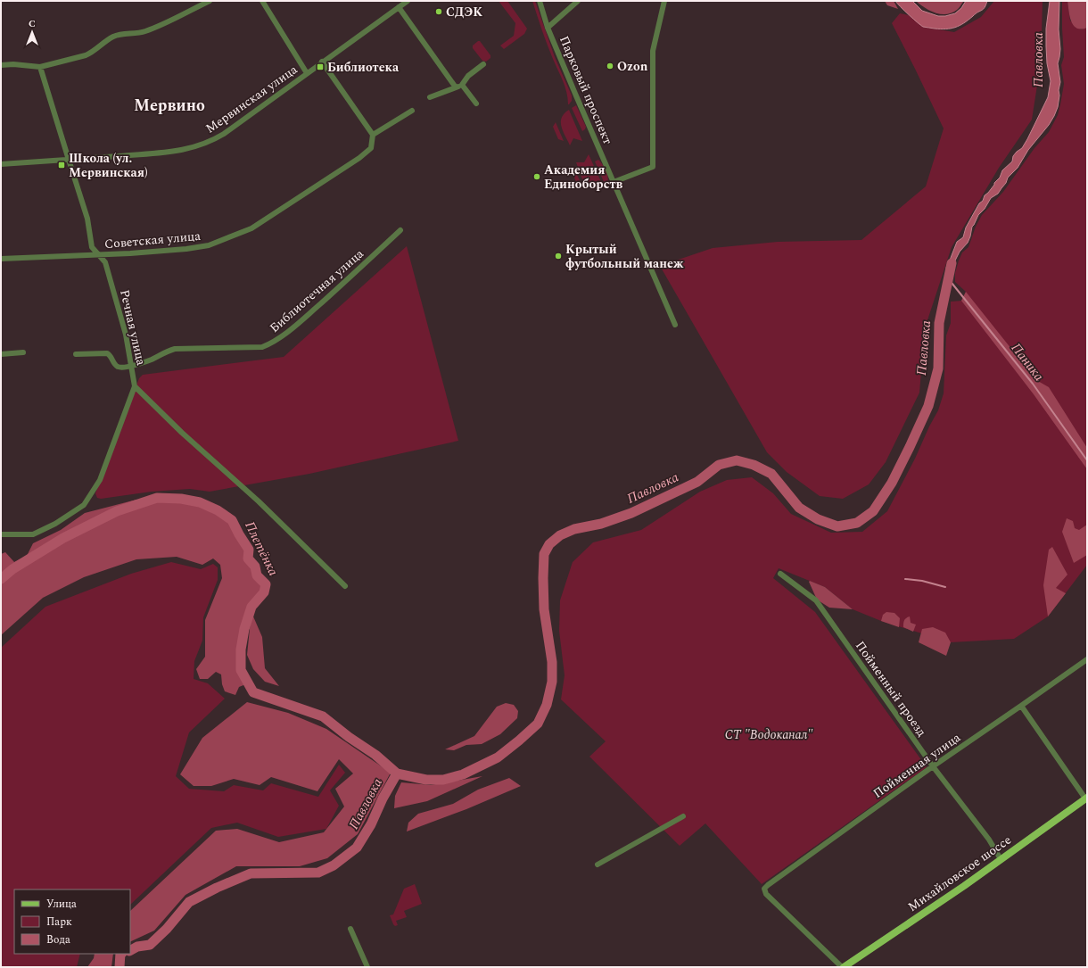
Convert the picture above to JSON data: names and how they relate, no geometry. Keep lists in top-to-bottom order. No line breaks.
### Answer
{"streets":{"main road":["Михайловское шоссе"],"street":["Парковый проспект","Мервинская улица","Советская улица","Библиотечная улица","Речная улица","Пойменный проезд","Пойменная улица"]},"crossings":[["Мервинская улица","Речная улица"],["Советская улица","Речная улица"],["Библиотечная улица","Речная улица"],["Пойменный проезд","Пойменная улица"],["Пойменный проезд","Михайловское шоссе"],["Пойменная улица","Михайловское шоссе"]],"districts":["Мервино"],"water":["Павловка","Паника","Плетёнка"],"parks":["СТ \"Водоканал\""],"places":{"other":["СДЭК","Ozon","Академия Единоборств","Крытый футбольный манеж"],"transit":["Библиотека","Школа (ул. Мервинская)"]},"legend":["Улица","Парк","Вода"],"north":"top"}
